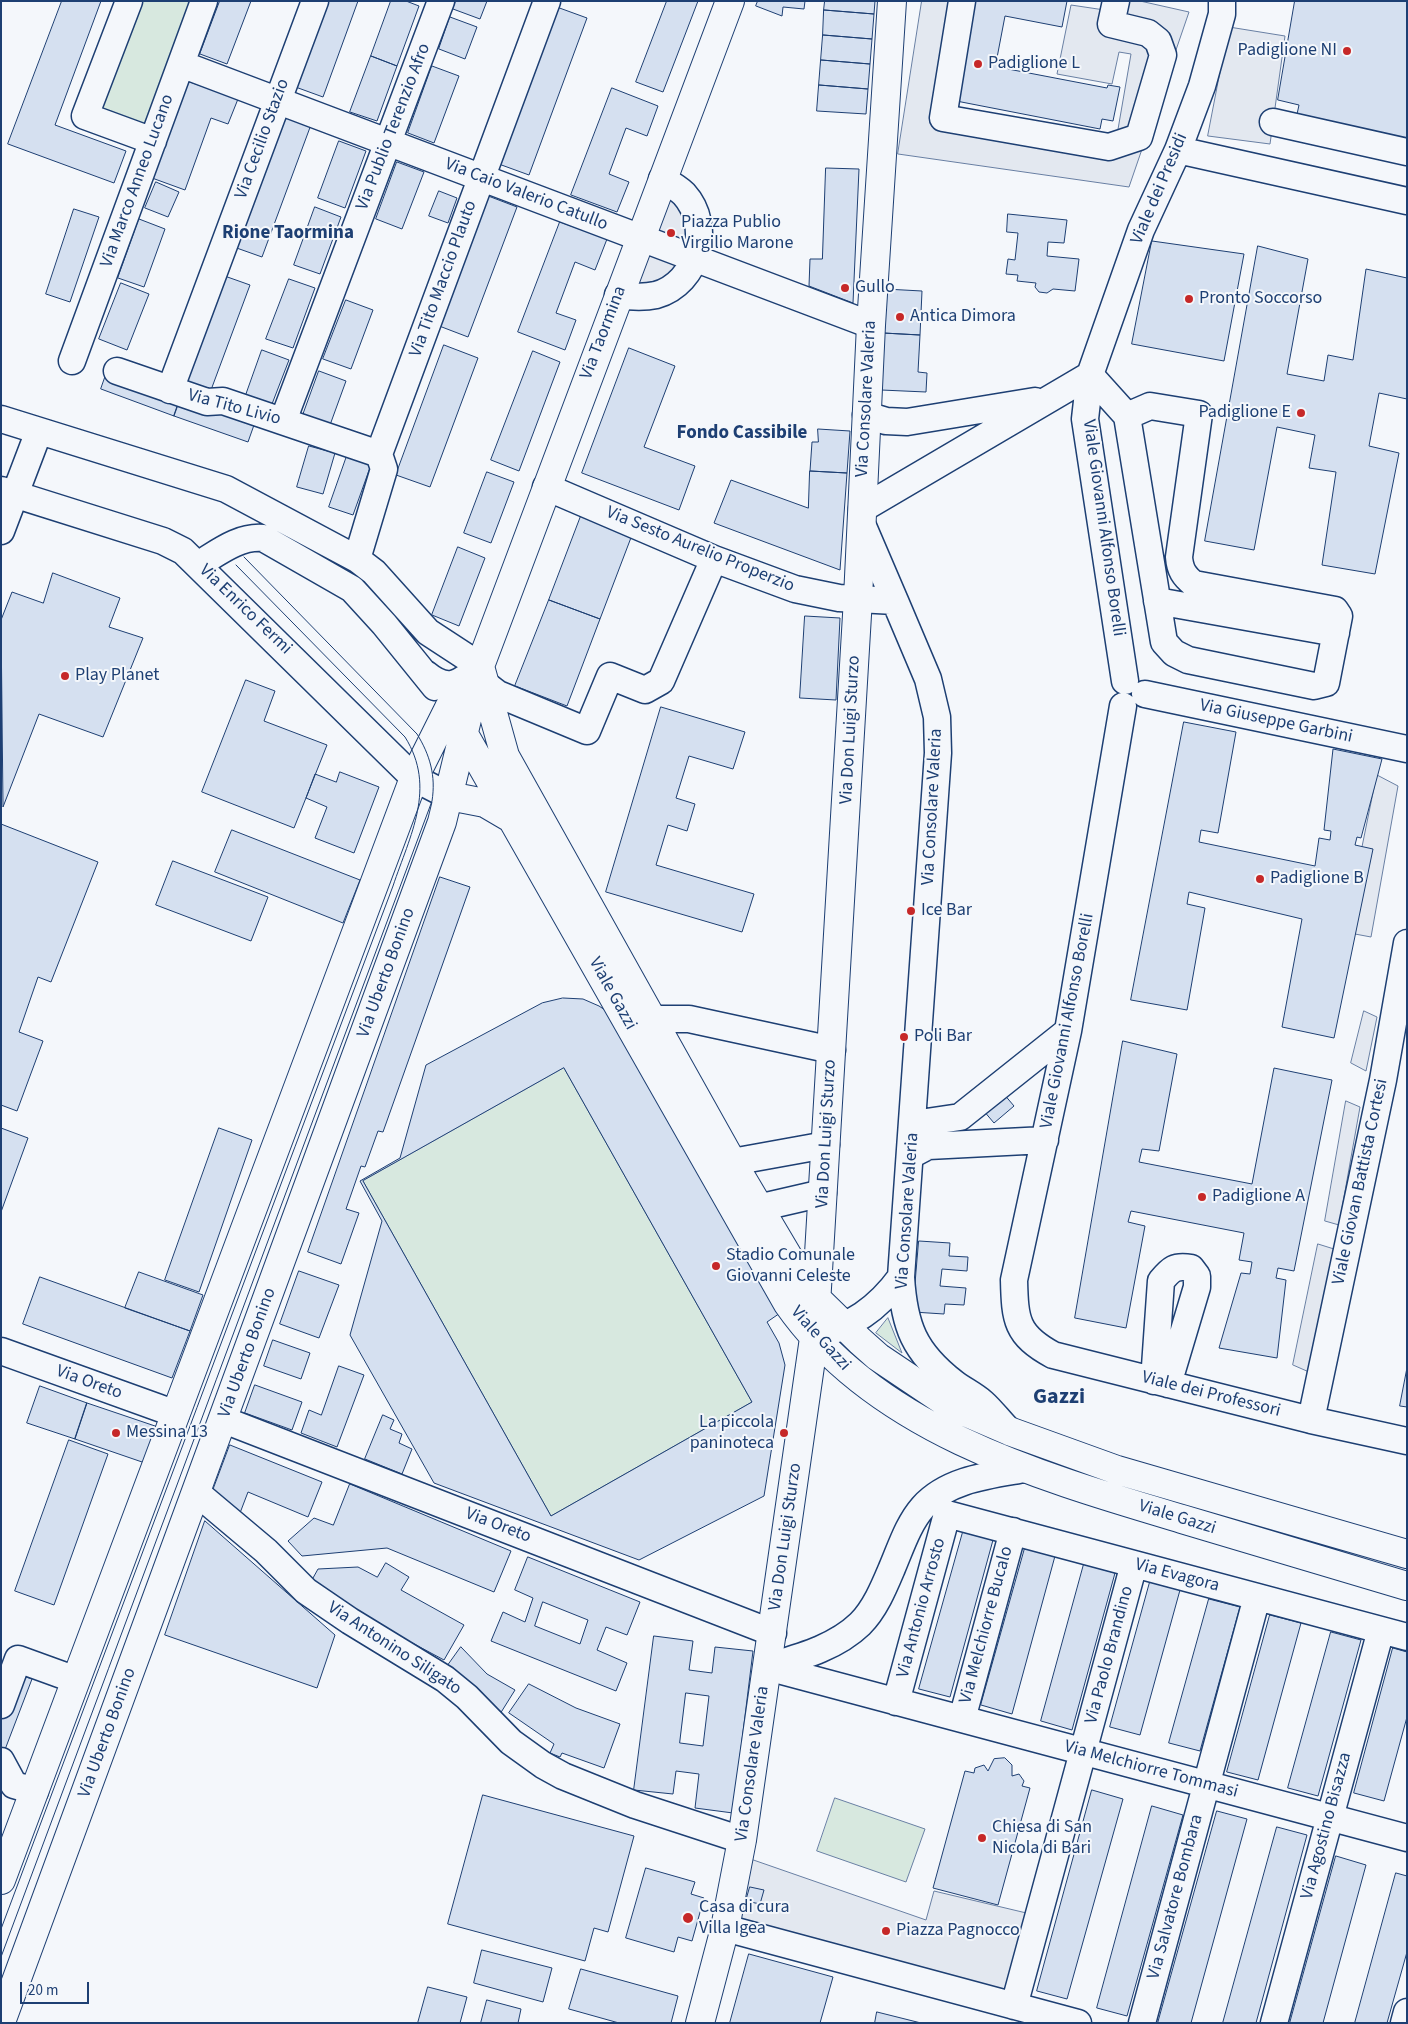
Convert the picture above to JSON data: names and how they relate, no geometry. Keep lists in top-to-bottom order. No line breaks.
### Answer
{"streets":{"main road":["Via Taormina","Via Consolare Valeria","Via Don Luigi Sturzo","Via Uberto Bonino","Viale Gazzi"],"street":["Via Publio Terenzio Afro","Via Cecilio Stazio","Via Marco Anneo Lucano","Viale dei Presidi","Via Caio Valerio Catullo","Via Tito Maccio Plauto","Via Tito Livio","Viale Giovanni Alfonso Borelli","Via Sesto Aurelio Properzio","Via Enrico Fermi","Via Giuseppe Garbini","Viale Giovan Battista Cortesi","Via Oreto","Viale dei Professori","Via Evagora","Via Antonio Arrosto","Via Melchiorre Bucalo","Via Antonino Siligato","Via Paolo Brandino","Via Melchiorre Tommasi","Via Agostino Bisazza","Via Salvatore Bombara"]},"crossings":[["Via Publio Terenzio Afro","Via Caio Valerio Catullo"],["Via Publio Terenzio Afro","Via Tito Livio"],["Via Cecilio Stazio","Via Caio Valerio Catullo"],["Via Cecilio Stazio","Via Tito Livio"],["Via Marco Anneo Lucano","Via Caio Valerio Catullo"],["Viale dei Presidi","Viale Giovanni Alfonso Borelli"],["Via Caio Valerio Catullo","Via Tito Maccio Plauto"],["Via Caio Valerio Catullo","Via Taormina"],["Via Caio Valerio Catullo","Via Consolare Valeria"],["Via Tito Maccio Plauto","Via Tito Livio"],["Via Taormina","Via Sesto Aurelio Properzio"],["Via Taormina","Via Uberto Bonino"],["Via Consolare Valeria","Via Sesto Aurelio Properzio"],["Via Consolare Valeria","Via Don Luigi Sturzo"],["Via Consolare Valeria","Viale Gazzi"],["Via Consolare Valeria","Via Antonino Siligato"],["Via Consolare Valeria","Via Melchiorre Tommasi"],["Viale Giovanni Alfonso Borelli","Via Giuseppe Garbini"],["Viale Giovanni Alfonso Borelli","Viale dei Professori"],["Via Sesto Aurelio Properzio","Via Don Luigi Sturzo"],["Via Enrico Fermi","Via Uberto Bonino"],["Via Don Luigi Sturzo","Viale Gazzi"],["Via Don Luigi Sturzo","Via Oreto"],["Via Don Luigi Sturzo","Via Melchiorre Tommasi"],["Via Uberto Bonino","Viale Gazzi"],["Via Uberto Bonino","Via Oreto"],["Via Uberto Bonino","Via Antonino Siligato"],["Viale Giovan Battista Cortesi","Viale dei Professori"],["Via Evagora","Via Antonio Arrosto"],["Via Evagora","Via Melchiorre Bucalo"],["Via Evagora","Via Paolo Brandino"],["Via Evagora","Via Agostino Bisazza"],["Via Evagora","Via Salvatore Bombara"],["Via Antonio Arrosto","Via Melchiorre Tommasi"],["Via Melchiorre Bucalo","Via Melchiorre Tommasi"],["Via Paolo Brandino","Via Melchiorre Tommasi"],["Via Melchiorre Tommasi","Via Agostino Bisazza"],["Via Melchiorre Tommasi","Via Salvatore Bombara"]],"districts":["Rione Taormina","Fondo Cassibile","Gazzi"],"places":["Padiglione NI","Padiglione L","Piazza Publio Virgilio Marone","Gullo","Pronto Soccorso","Antica Dimora","Padiglione E","Play Planet","Padiglione B","Ice Bar","Poli Bar","Padiglione A","Stadio Comunale Giovanni Celeste","Messina 13","La piccola paninoteca","Chiesa di San Nicola di Bari","Casa di cura Villa Igea","Piazza Pagnocco"],"scale_bar":"20 m"}
